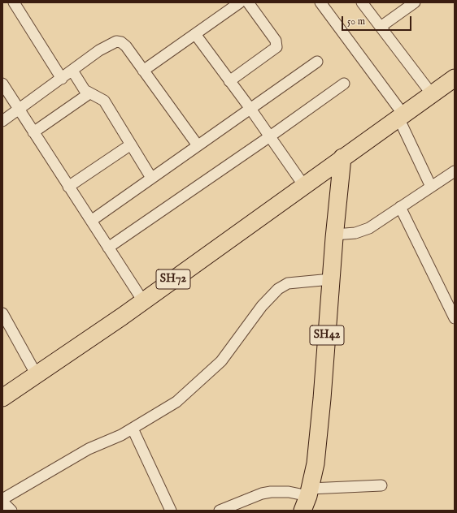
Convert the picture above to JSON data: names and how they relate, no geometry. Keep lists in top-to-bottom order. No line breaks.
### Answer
{"streets":{"main road":["SH72","SH42"]},"crossings":[["SH72","SH42"]],"scale_bar":"50 m"}
